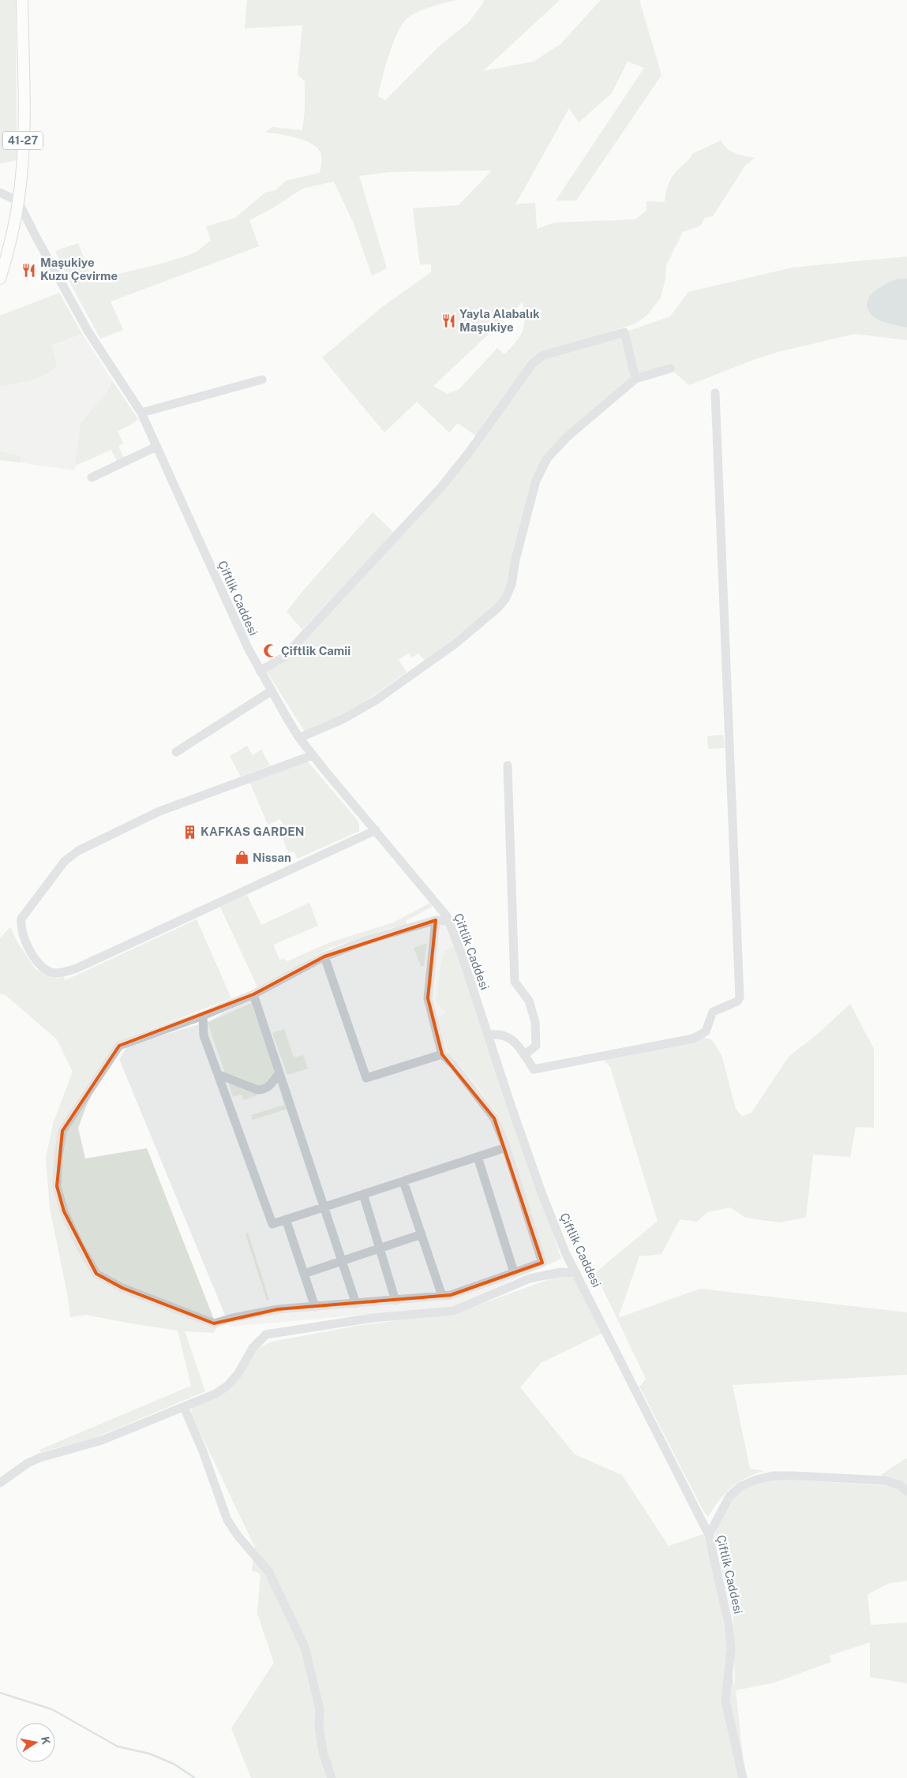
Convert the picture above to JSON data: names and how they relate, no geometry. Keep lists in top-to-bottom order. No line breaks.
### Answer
{"streets":{"main road":["41-27"],"street":["Çiftlik Caddesi"]},"crossings":[["41-27","Çiftlik Caddesi"]],"places":{"restaurant":["Maşukiye Kuzu Çevirme","Yayla Alabalık Maşukiye"],"mosque":["Çiftlik Camii"],"building":["KAFKAS GARDEN"],"shop":["Nissan"]},"north":"right"}
